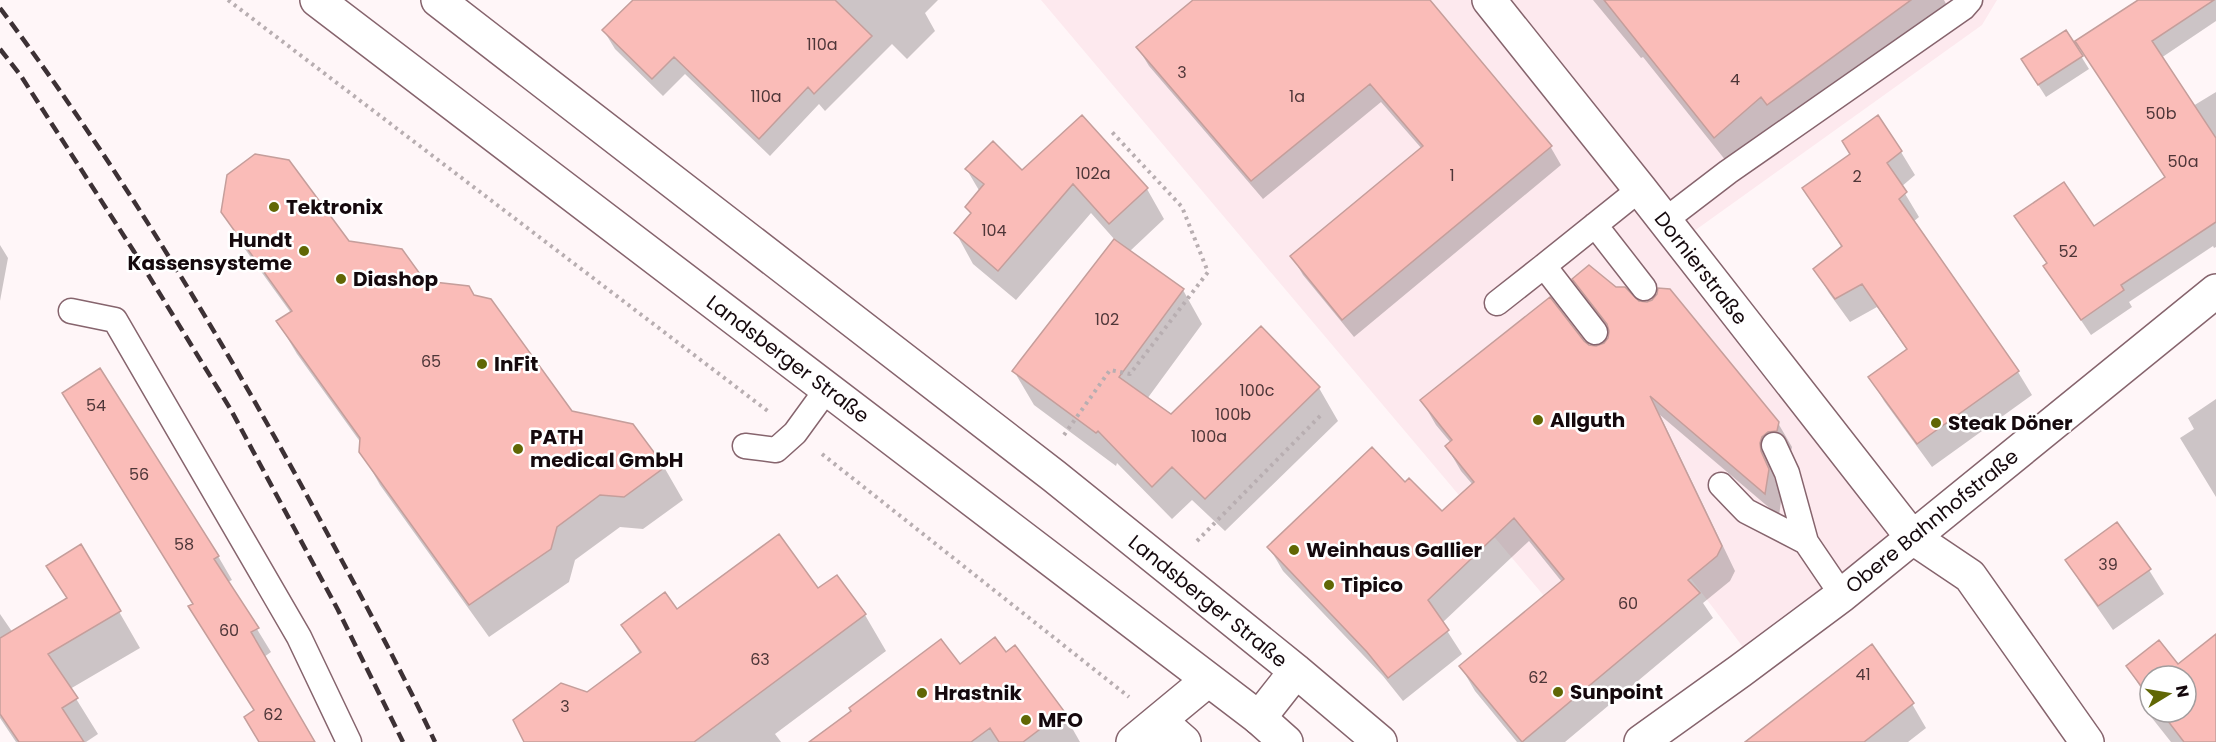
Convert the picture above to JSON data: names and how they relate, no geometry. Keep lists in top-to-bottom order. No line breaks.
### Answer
{"streets":{"street":["Dornierstraße","Landsberger Straße","Obere Bahnhofstraße"]},"crossings":[["Dornierstraße","Obere Bahnhofstraße"]],"places":["Tektronix","Hundt Kassensysteme","Diashop","InFit","Allguth","Steak Döner","PATH medical GmbH","Weinhaus Gallier","Tipico","Sunpoint","Hrastnik","MFO"],"house_numbers":["110a","3","4","110a","1a","50b","50a","102a","1","2","104","52","102","65","100c","54","100b","100a","56","58","39","60","60","63","41","62","3","62"],"north":"right"}
